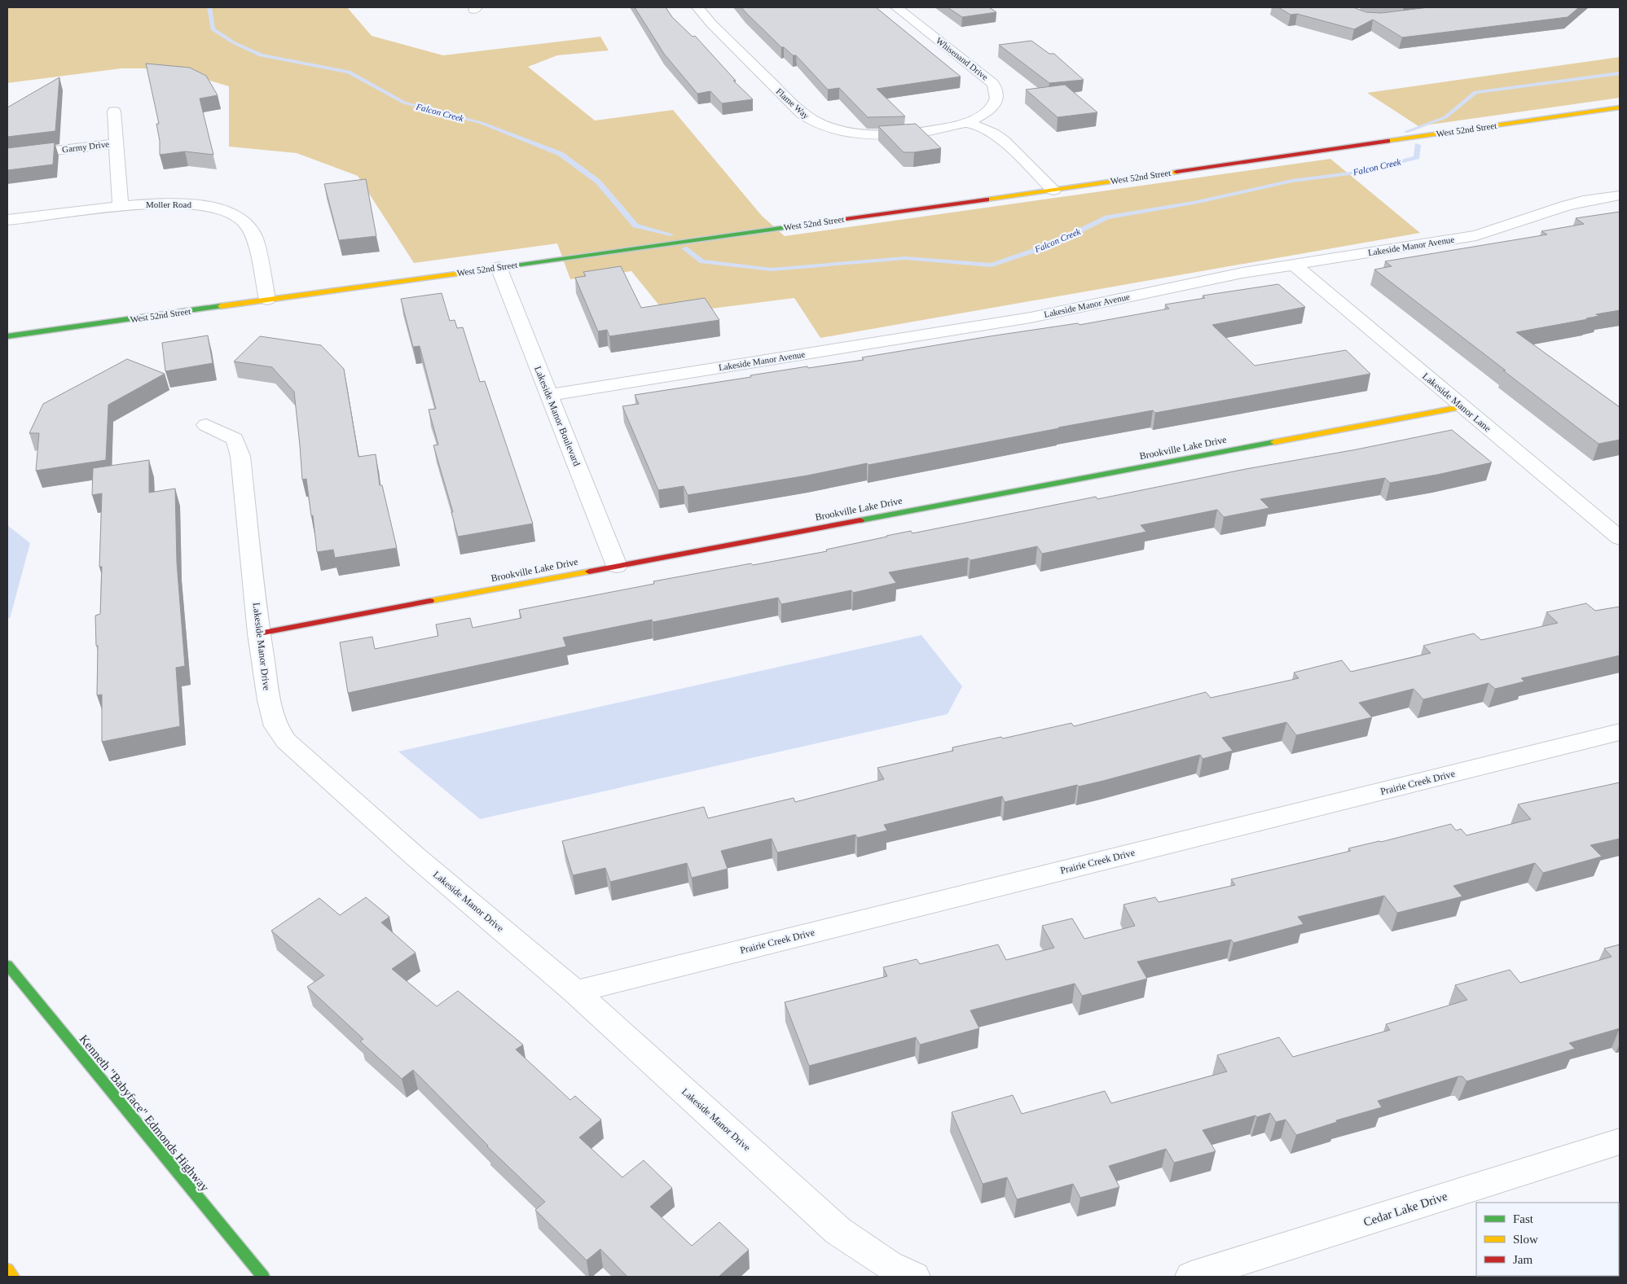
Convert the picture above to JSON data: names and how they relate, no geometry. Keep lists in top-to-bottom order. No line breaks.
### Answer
{"streets":{"main road":["West 52nd Street","Brookville Lake Drive","Kenneth \"Babyface\" Edmonds Highway"],"street":["Whisenand Drive","Flame Way","Garmy Drive","Moller Road","Lakeside Manor Avenue","Lakeside Manor Lane","Lakeside Manor Boulevard","Lakeside Manor Drive","Prairie Creek Drive","Cedar Lake Drive"]},"crossings":[["Whisenand Drive","Flame Way"],["West 52nd Street","Moller Road"],["West 52nd Street","Lakeside Manor Boulevard"],["Lakeside Manor Avenue","Lakeside Manor Lane"],["Lakeside Manor Avenue","Lakeside Manor Boulevard"],["Lakeside Manor Lane","Brookville Lake Drive"],["Lakeside Manor Boulevard","Brookville Lake Drive"],["Brookville Lake Drive","Lakeside Manor Drive"],["Lakeside Manor Drive","Prairie Creek Drive"]],"water":["Falcon Creek"],"legend":["Fast","Slow","Jam"]}
